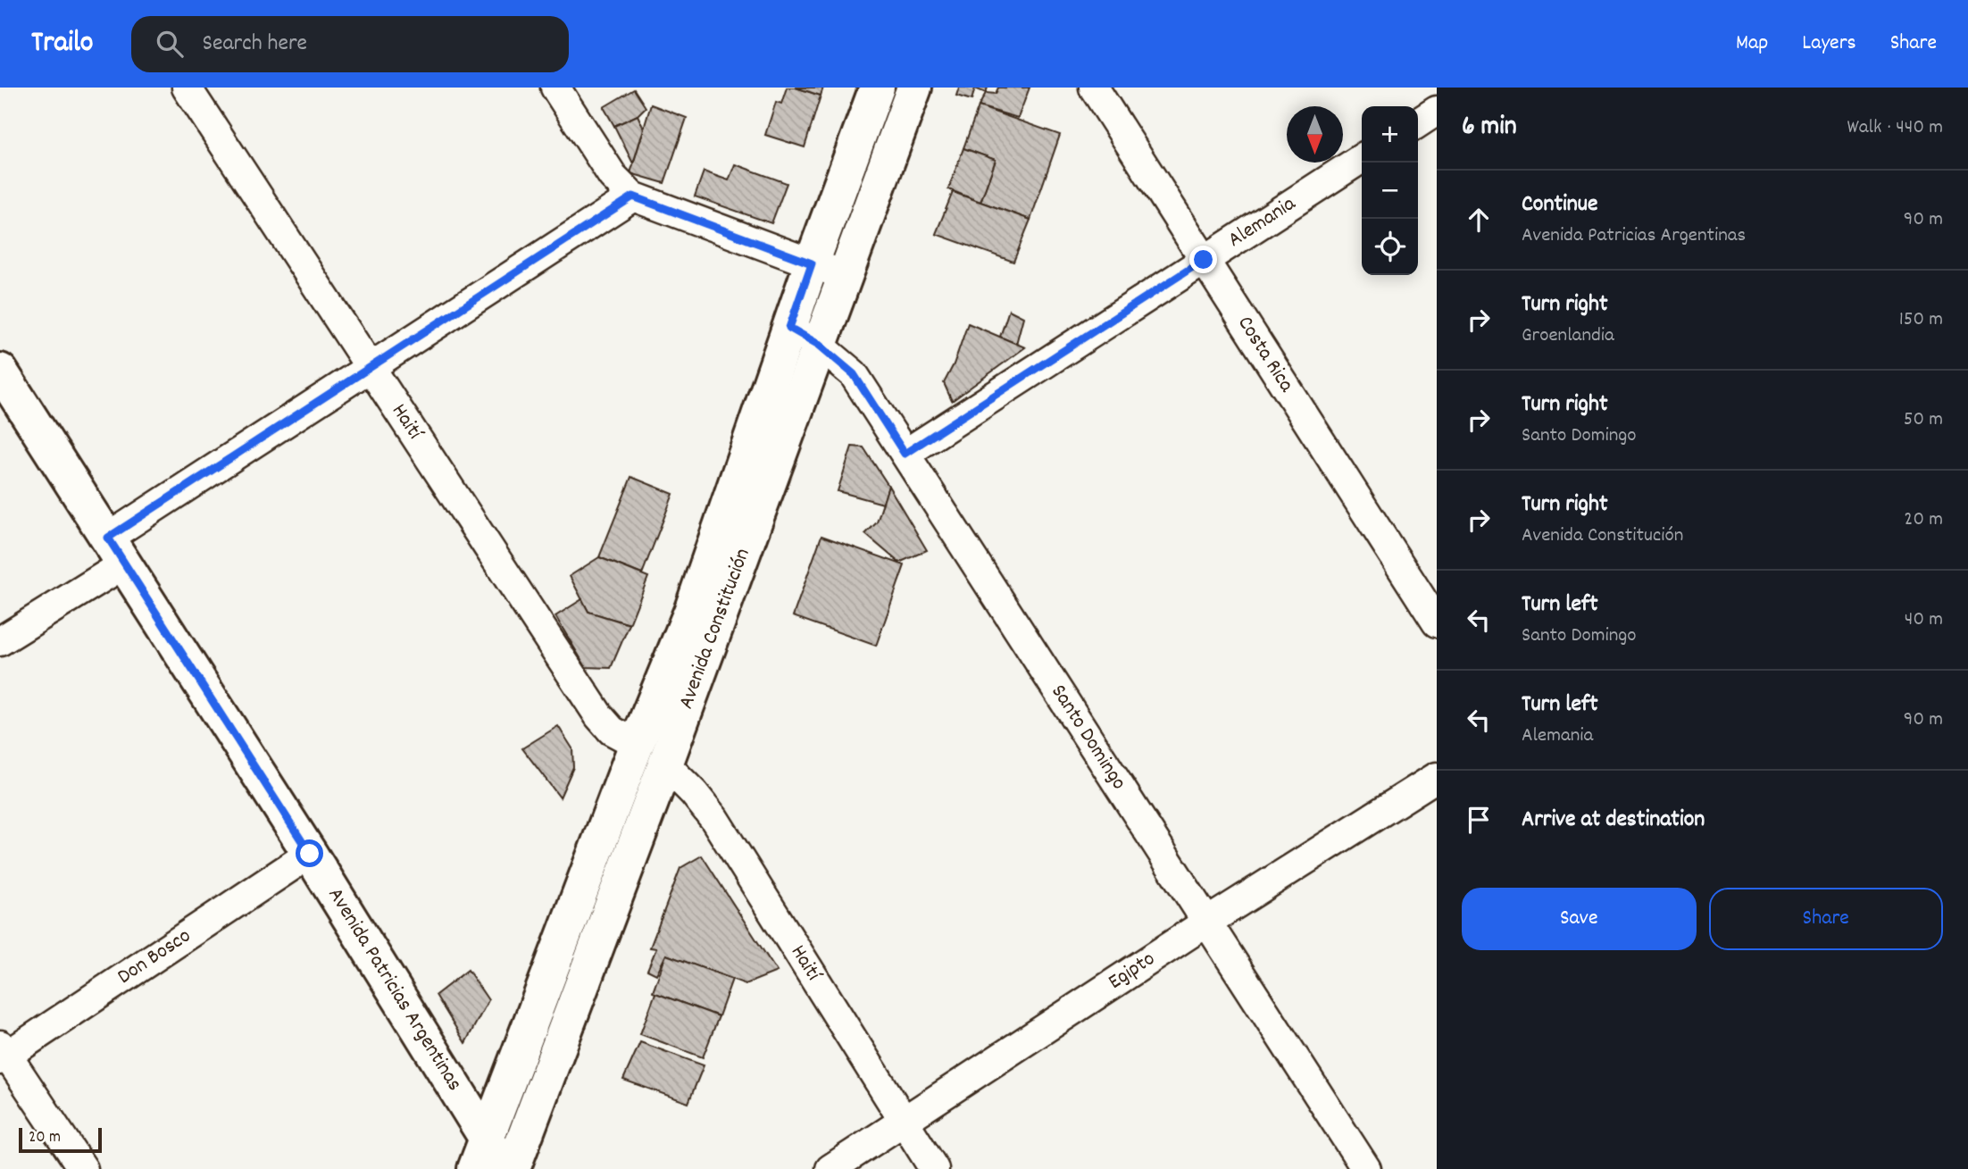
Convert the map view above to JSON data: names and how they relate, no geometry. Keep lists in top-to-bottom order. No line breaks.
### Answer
{"streets":{"main road":["Avenida Constitución","Avenida Patricias Argentinas"],"street":["Alemania","Costa Rica","Haití","Santo Domingo","Don Bosco","Egipto"]},"crossings":[["Alemania","Costa Rica"],["Alemania","Santo Domingo"],["Haití","Avenida Constitución"],["Haití","Egipto"],["Avenida Constitución","Santo Domingo"],["Avenida Constitución","Avenida Patricias Argentinas"],["Santo Domingo","Egipto"],["Don Bosco","Avenida Patricias Argentinas"]],"scale_bar":"20 m","north":"bottom","page":{"header":"Trailo","search":"Search here","nav":["Map","Layers","Share"],"heading":["6 min","Walk · 440 m"],"map_buttons":["+","−"],"list":[["Continue","Avenida Patricias Argentinas","90 m"],["Turn right","Groenlandia","150 m"],["Turn right","Santo Domingo","50 m"],["Turn right","Avenida Constitución","20 m"],["Turn left","Santo Domingo","40 m"],["Turn left","Alemania","90 m"],"Arrive at destination"],"buttons":["Save","Share"],"scale":"20 m"}}
